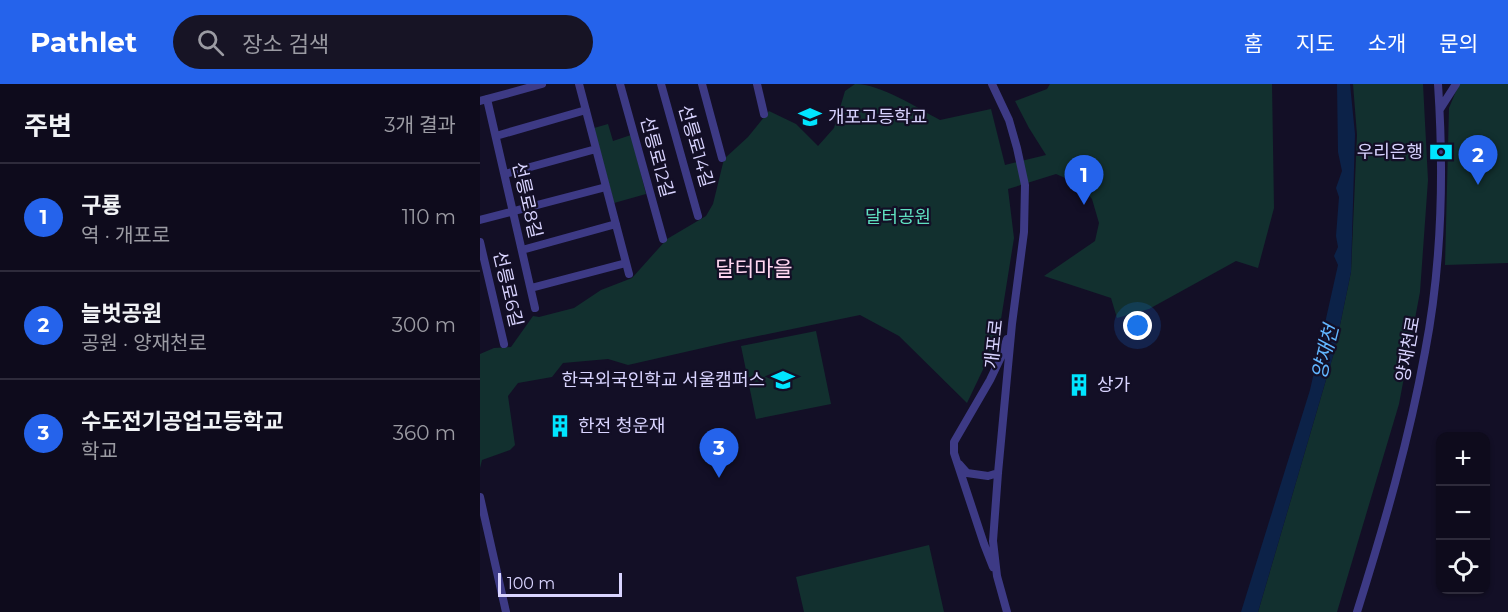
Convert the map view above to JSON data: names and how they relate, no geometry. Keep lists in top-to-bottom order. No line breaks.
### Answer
{"streets":{"street":["선릉로14길","선릉로12길","선릉로8길","선릉로6길","개포로","양재천로"]},"districts":["달터마을"],"water":["양재천"],"parks":["달터공원"],"places":{"school or university":["개포고등학교","한국외국인학교 서울캠퍼스"],"bank":["우리은행"],"building":["상가","한전 청운재"]},"scale_bar":"100 m","page":{"header":"Pathlet","search":"장소 검색","nav":["홈","지도","소개","문의"],"heading":["주변","3개 결과"],"pins":["2","1","3"],"list":[{"mark":"1","name":"구룡","note":"역 · 개포로","value":"110 m"},{"mark":"2","name":"늘벗공원","note":"공원 · 양재천로","value":"300 m"},{"mark":"3","name":"수도전기공업고등학교","note":"학교","value":"360 m"}],"map_buttons":["+","−"],"scale":"100 m"}}
